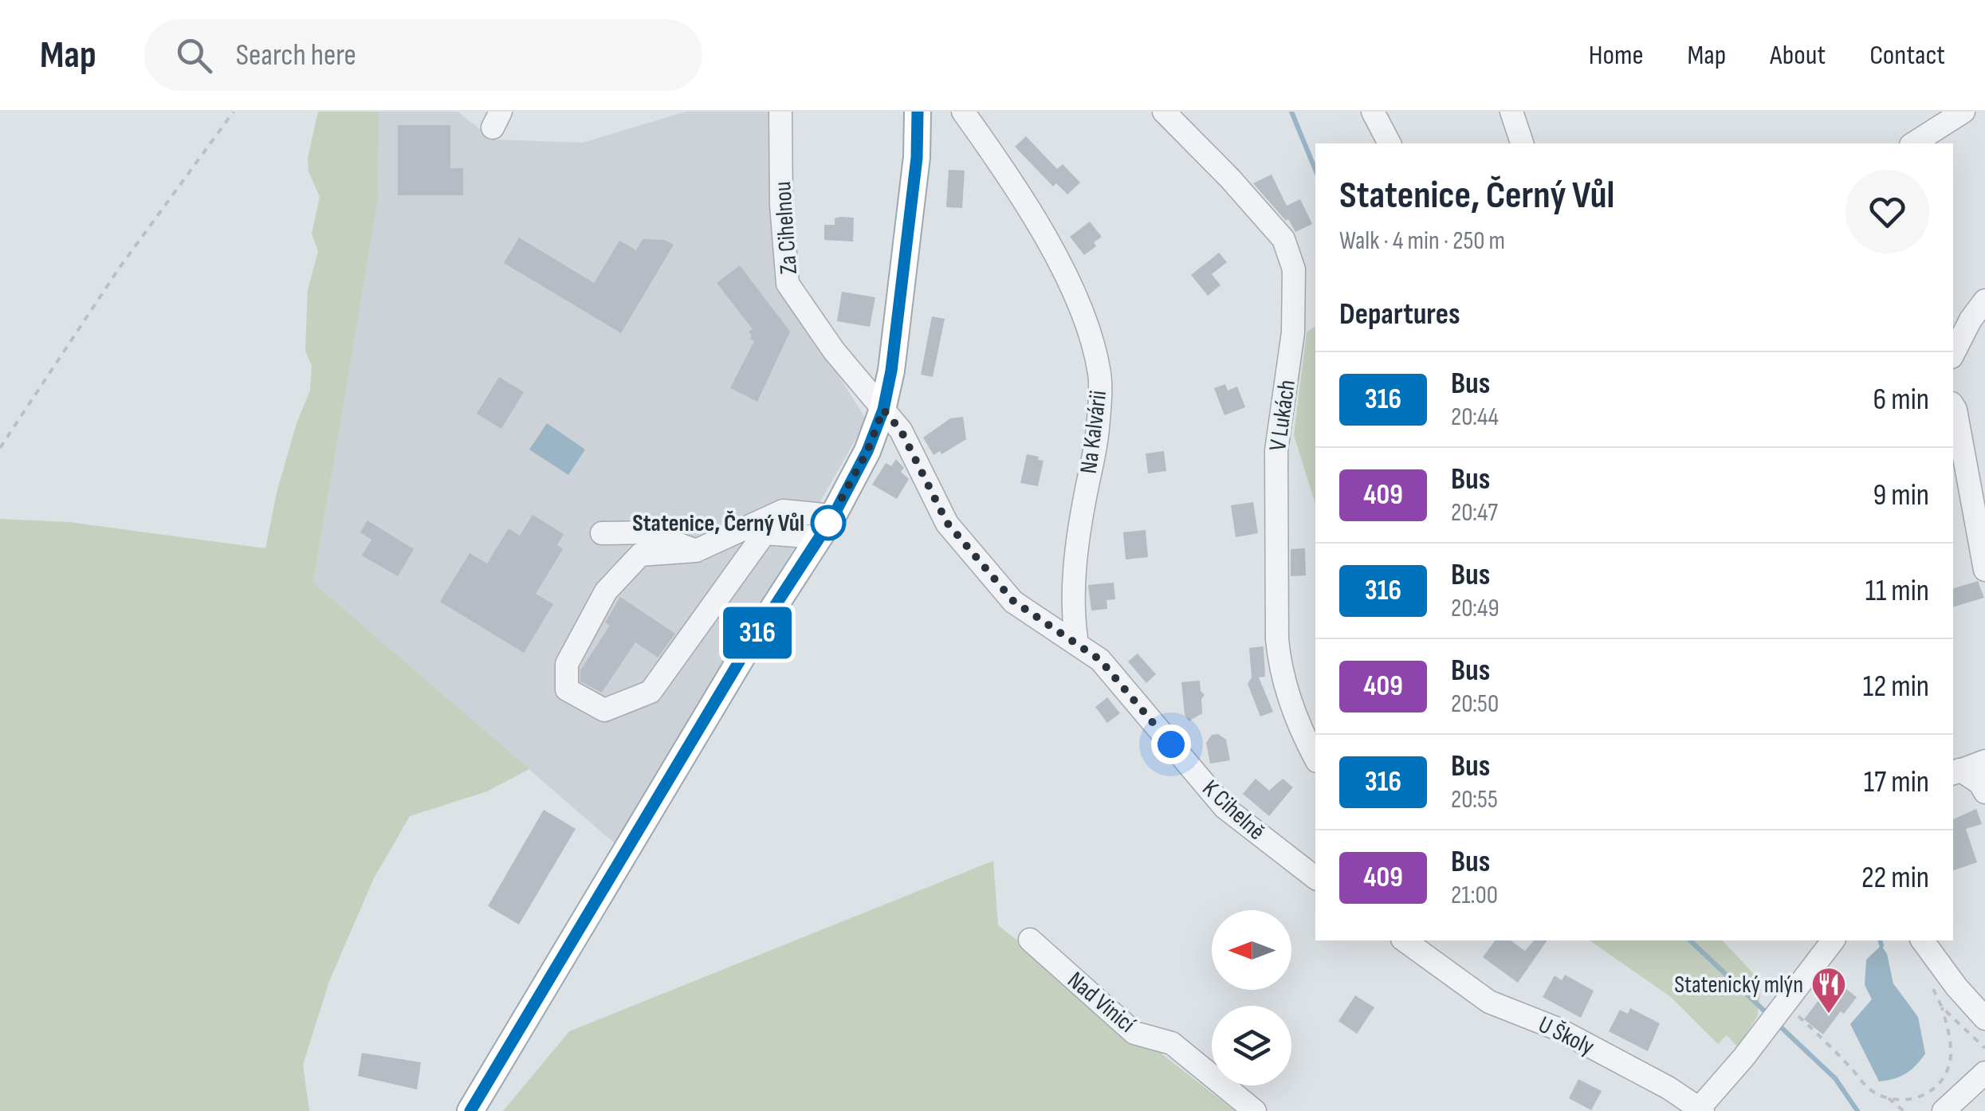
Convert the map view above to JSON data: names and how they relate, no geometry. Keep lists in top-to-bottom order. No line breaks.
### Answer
{"streets":{"street":["Za Cihelnou","V Lukách","Na Kalvárii","K Cihelně","Nad Vinicí","U Školy"]},"crossings":[["Za Cihelnou","K Cihelně"],["Na Kalvárii","K Cihelně"]],"places":{"other":["Statenice, Černý Vůl"],"restaurant":["Statenický mlýn"]},"lines":["bus line 316"],"north":"left","page":{"header":"Map","search":"Search here","nav":["Home","Map","About","Contact"],"on_map":"316","heading":[["Statenice, Černý Vůl","Walk · 4 min · 250 m"],"Departures"],"list":[{"mark":"316","name":"Bus","note":"20:44","value":"6 min"},{"mark":"409","name":"Bus","note":"20:47","value":"9 min"},{"mark":"316","name":"Bus","note":"20:49","value":"11 min"},{"mark":"409","name":"Bus","note":"20:50","value":"12 min"},{"mark":"316","name":"Bus","note":"20:55","value":"17 min"},{"mark":"409","name":"Bus","note":"21:00","value":"22 min"}]}}
